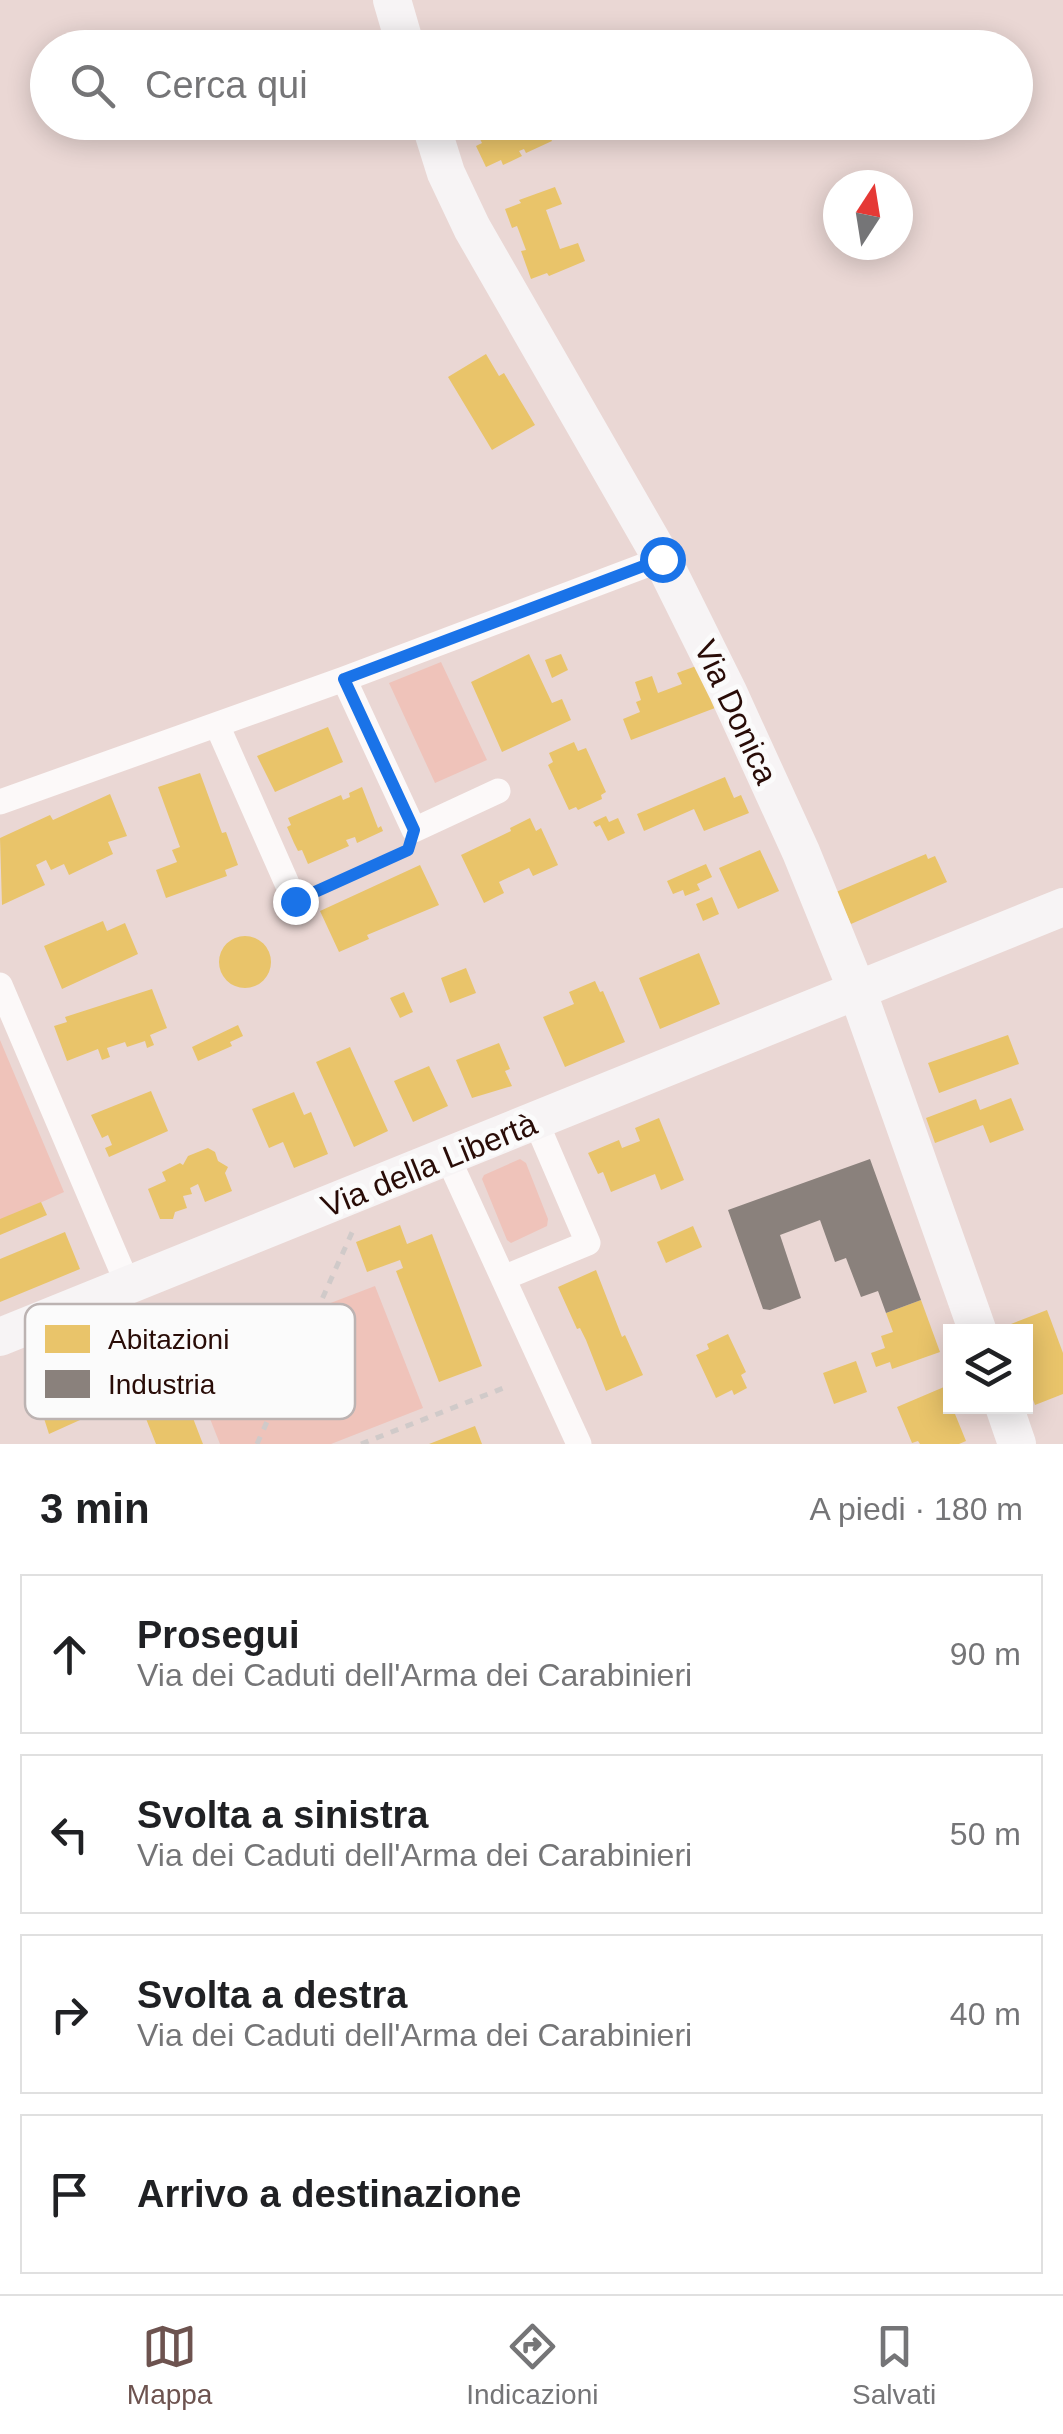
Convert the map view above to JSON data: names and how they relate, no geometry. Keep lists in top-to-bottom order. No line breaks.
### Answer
{"streets":{"street":["Via Donica","Via della Libertà"]},"crossings":[["Via Donica","Via della Libertà"]],"legend":["Abitazioni","Industria"],"north":"top","page":{"search":"Cerca qui","heading":["3 min","A piedi · 180 m"],"list":[["Prosegui","Via dei Caduti dell'Arma dei Carabinieri","90 m"],["Svolta a sinistra","Via dei Caduti dell'Arma dei Carabinieri","50 m"],["Svolta a destra","Via dei Caduti dell'Arma dei Carabinieri","40 m"],"Arrivo a destinazione"],"nav":["Mappa","Indicazioni","Salvati"]}}
